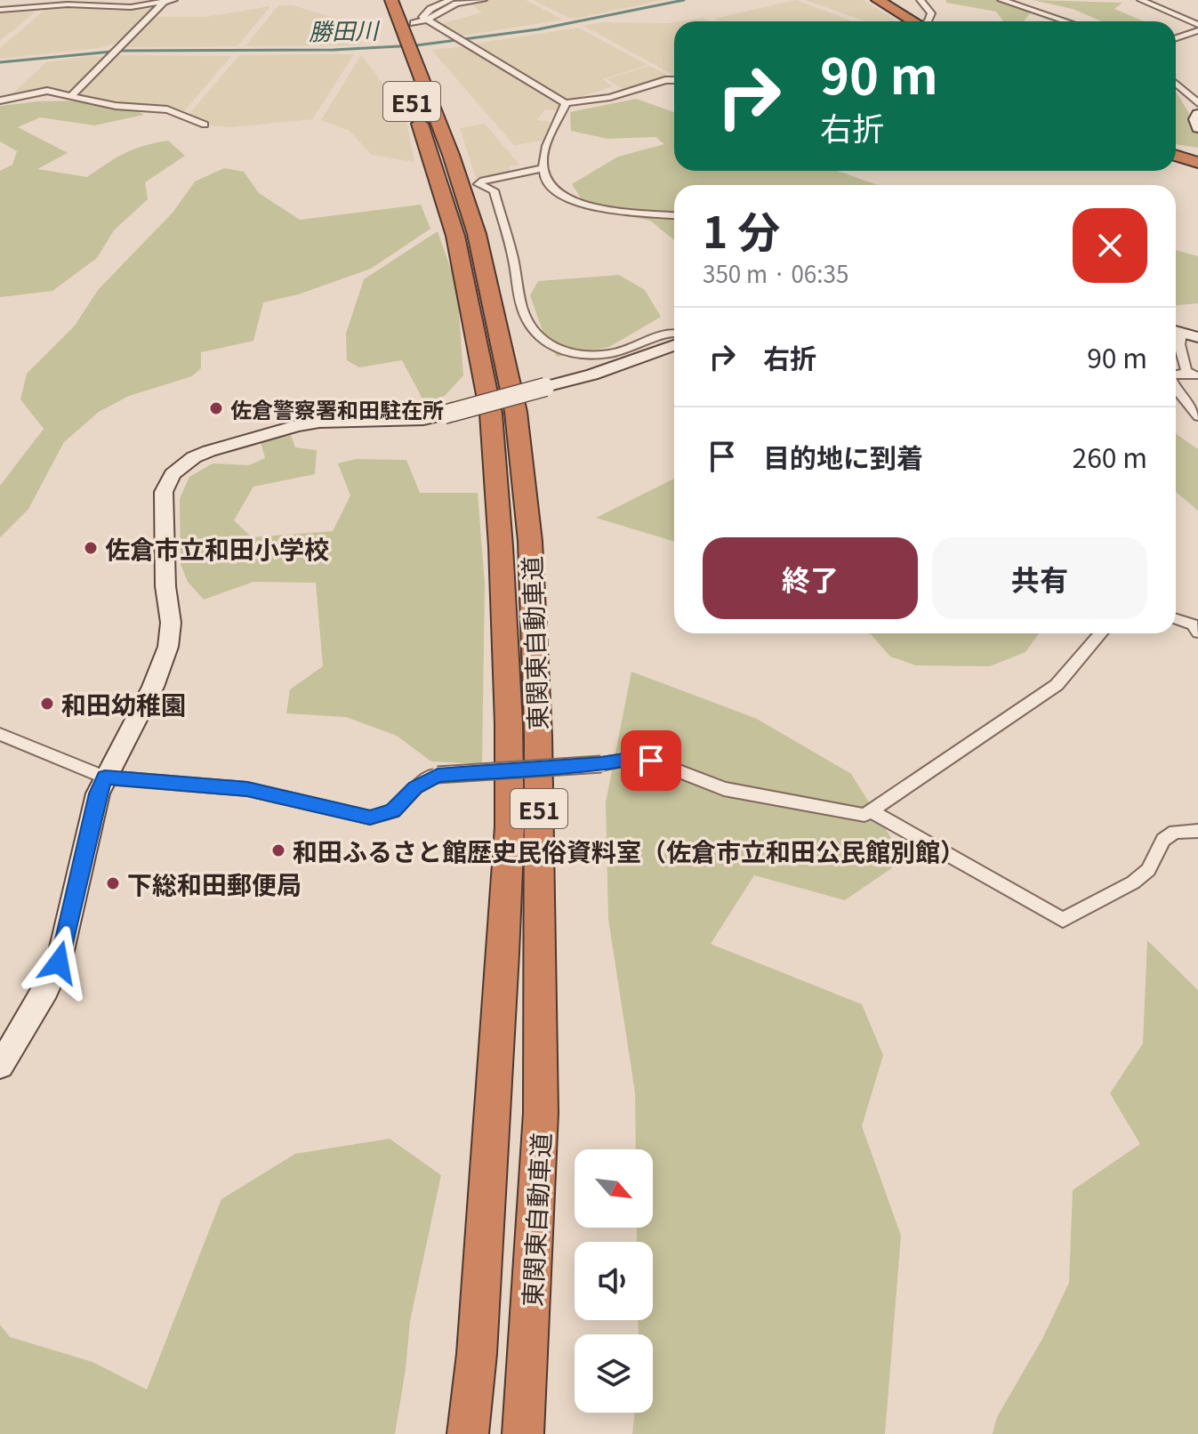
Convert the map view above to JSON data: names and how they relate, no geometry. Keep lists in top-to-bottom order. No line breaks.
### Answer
{"streets":{"highway":["E51","東関東自動車道"]},"water":["勝田川"],"places":["佐倉警察署和田駐在所","佐倉市立和田小学校","和田幼稚園","和田ふるさと館歴史民俗資料室（佐倉市立和田公民館別館）","下総和田郵便局"],"north":"bottom right","page":{"turn":["90 m","右折"],"heading":["1 分","350 m · 06:35"],"list":[{"name":"右折","value":"90 m"},{"name":"目的地に到着","value":"260 m"}],"buttons":["終了","共有"]}}
